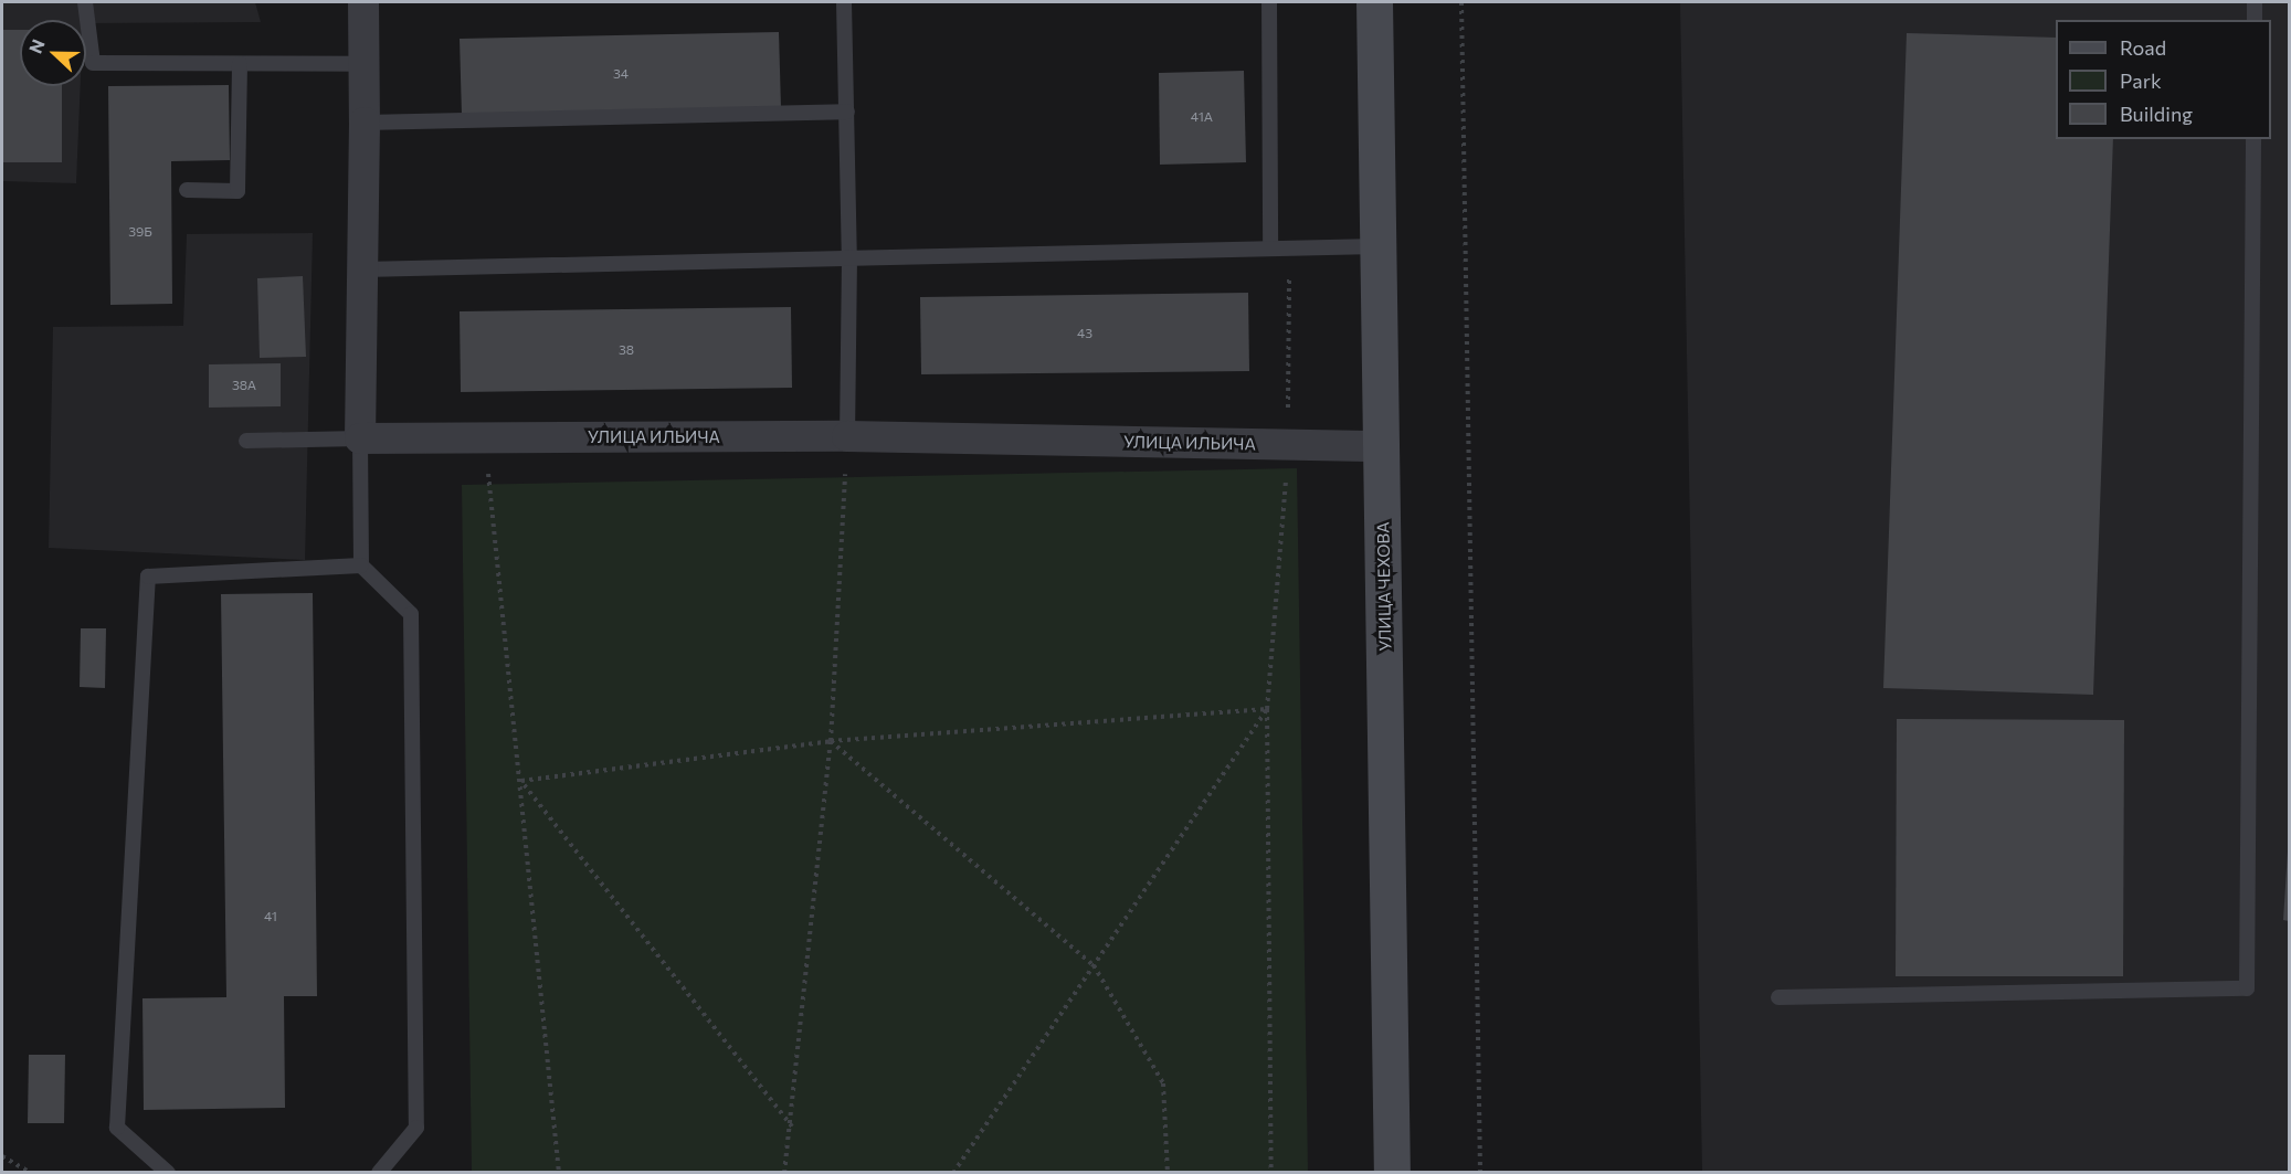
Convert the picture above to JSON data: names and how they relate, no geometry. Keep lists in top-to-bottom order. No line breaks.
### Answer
{"streets":{"main road":["УЛИЦА ЧЕХОВА"],"street":["УЛИЦА ИЛЬИЧА"]},"crossings":[["УЛИЦА ИЛЬИЧА","УЛИЦА ЧЕХОВА"]],"house_numbers":["34","41А","39Б","43","38","38А","41"],"legend":["Road","Park","Building"],"north":"left"}
